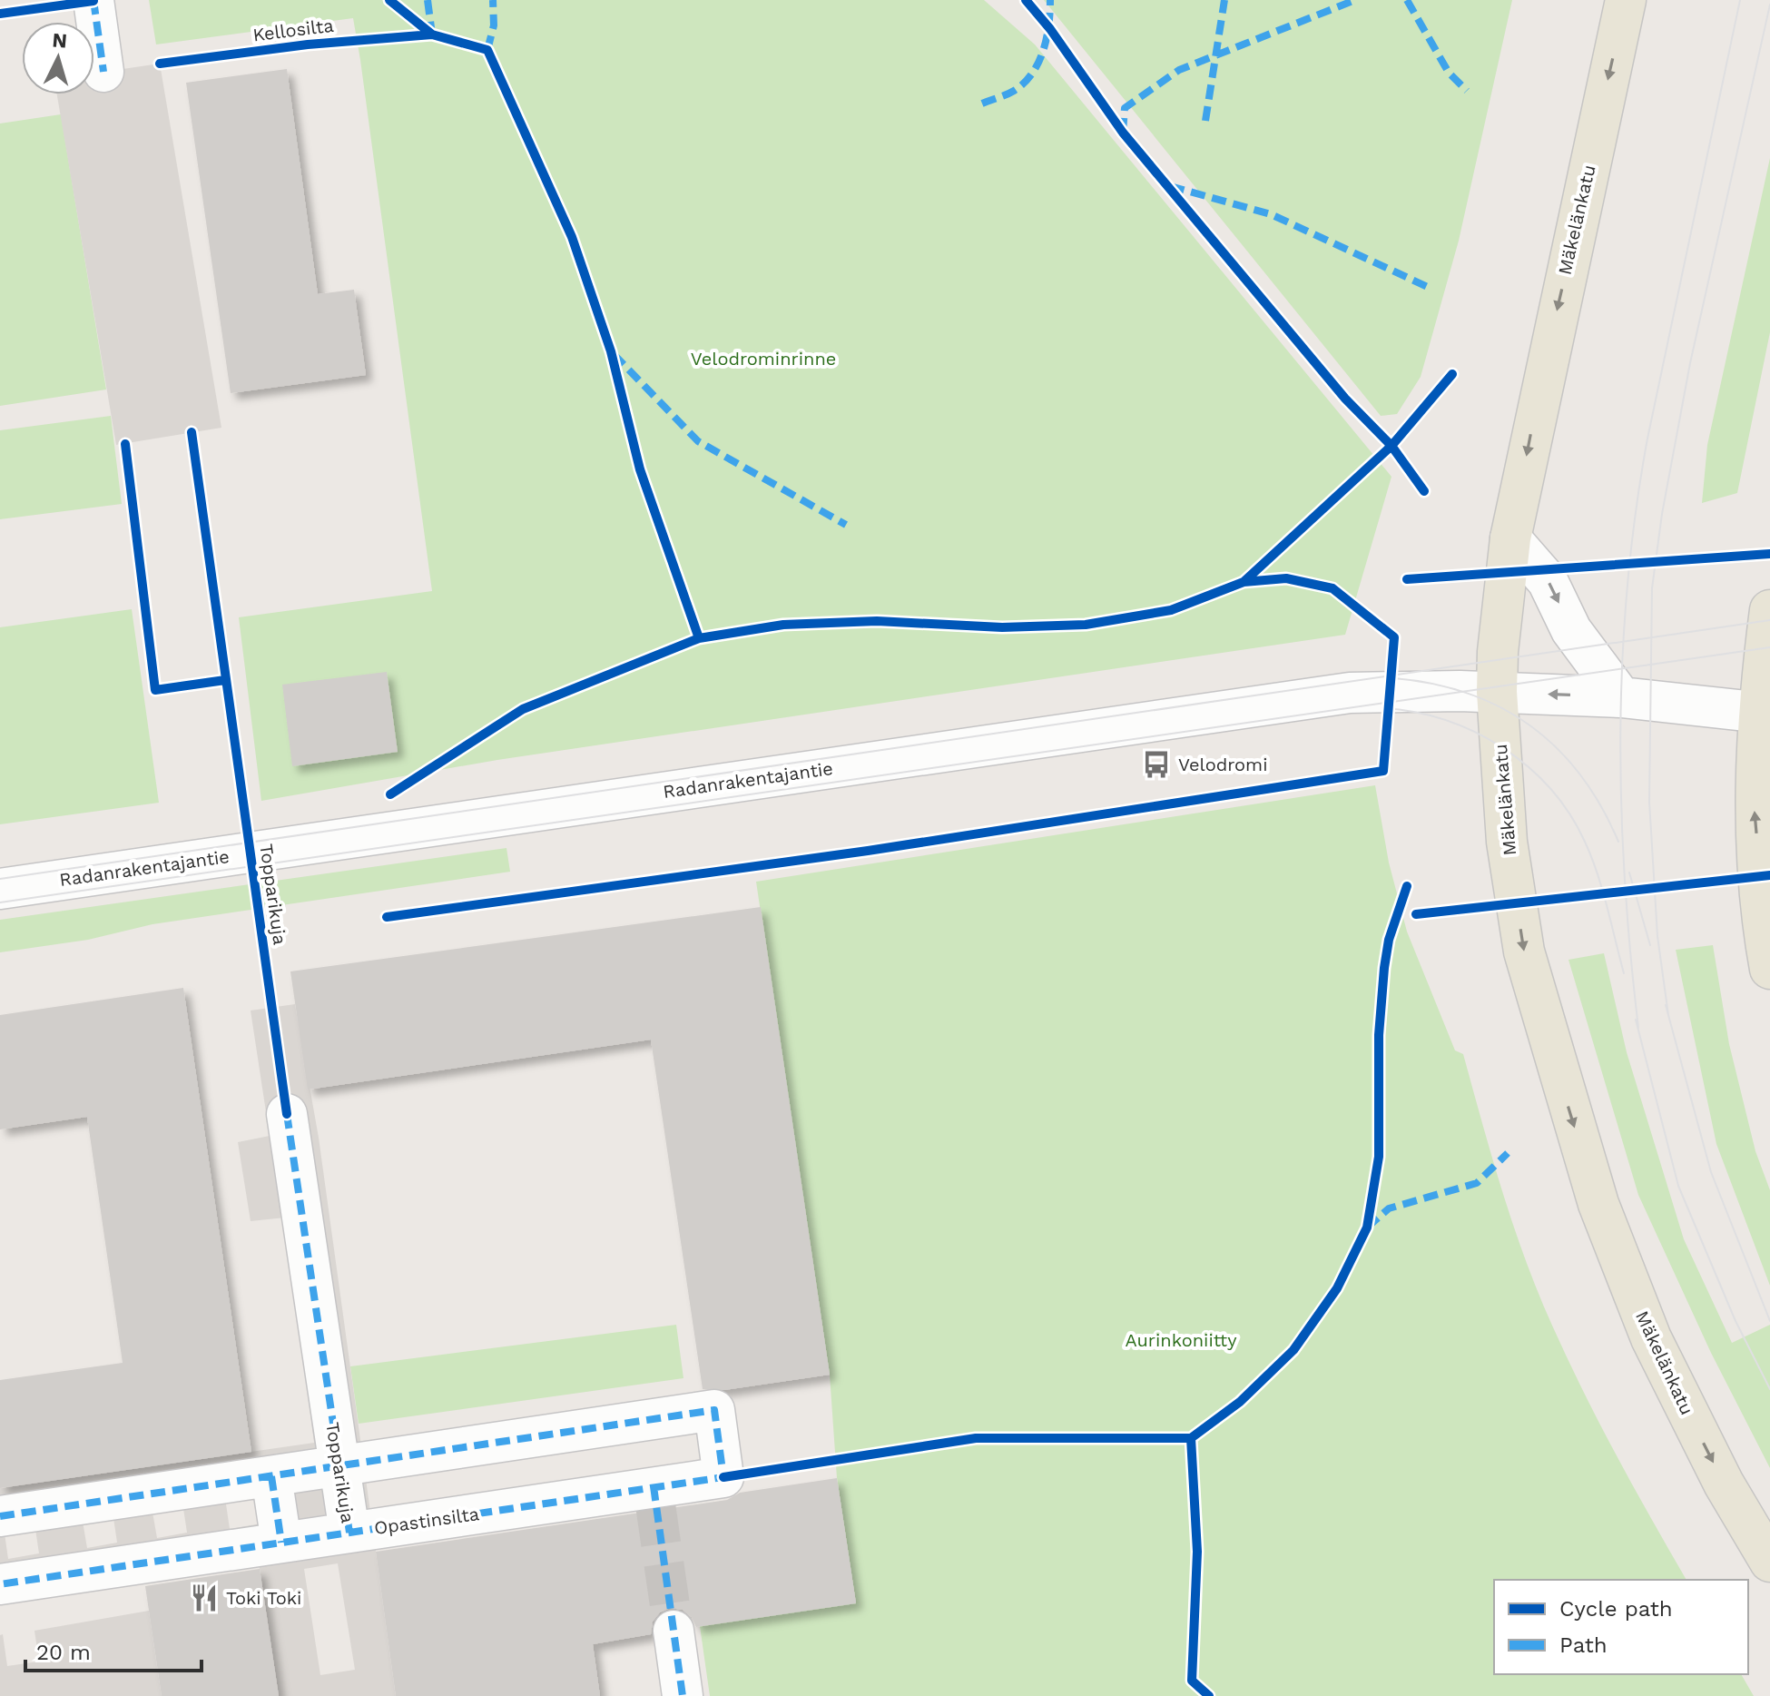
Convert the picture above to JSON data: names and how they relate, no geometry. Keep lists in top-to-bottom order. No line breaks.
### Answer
{"streets":{"main road":["Mäkelänkatu"],"street":["Radanrakentajantie","Topparikuja","Opastinsilta"],"cycle path":["Kellosilta"]},"crossings":[["Mäkelänkatu","Radanrakentajantie"],["Topparikuja","Opastinsilta"]],"one_way":["Mäkelänkatu"],"parks":["Velodrominrinne","Aurinkoniitty"],"places":{"bus stop":["Velodromi"],"restaurant":["Toki Toki"]},"legend":["Cycle path","Path"],"scale_bar":"20 m","north":"top"}
